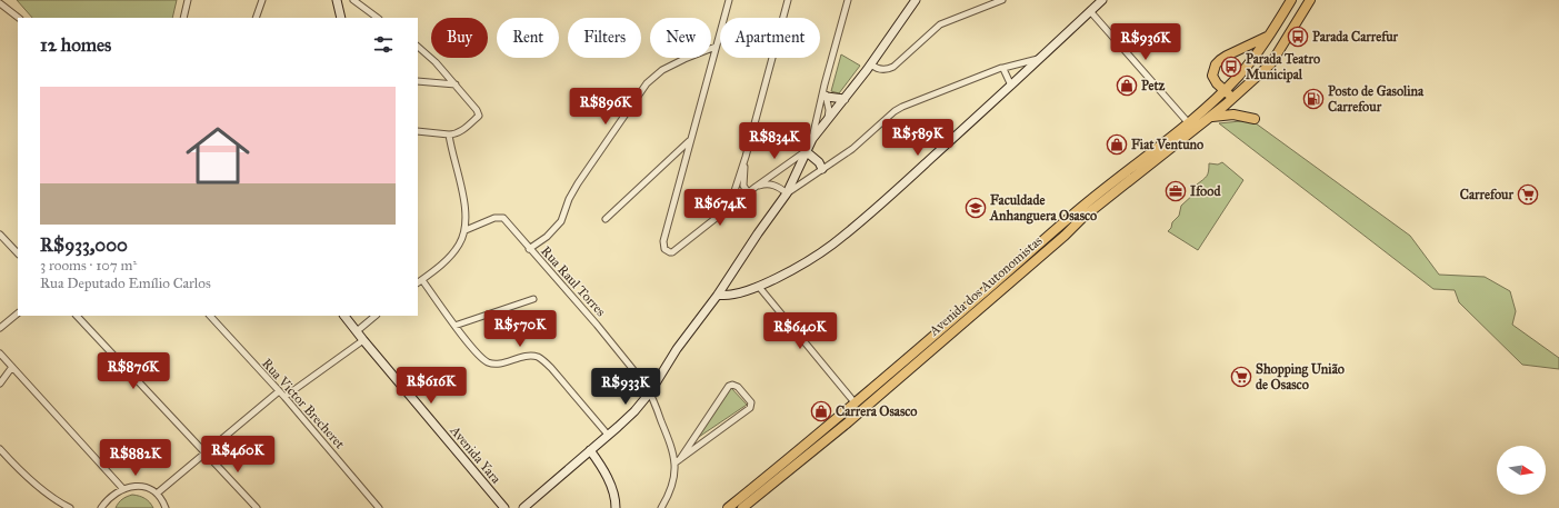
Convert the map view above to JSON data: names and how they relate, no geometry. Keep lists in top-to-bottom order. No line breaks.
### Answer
{"streets":{"main road":["Avenida dos Autonomistas"],"street":["Rua Raul Torres","Rua Victor Brecheret","Avenida Yara"]},"places":{"bus stop":["Parada Carrefur","Parada Teatro Municipal"],"shop":["Petz","Fiat Ventuno","Carrera Osasco"],"fuel station":["Posto de Gasolina Carrefour"],"office":["Ifood"],"supermarket":["Carrefour","Shopping União de Osasco"],"school or university":["Faculdade Anhanguera Osasco"]},"north":"right","page":{"chip":["Buy","Rent","Filters","New","Apartment"],"heading":"12 homes","price":["R$936K","R$896K","R$589K","R$834K","R$674K","R$570K","R$640K","R$876K","R$616K","R$933K","R$460K","R$882K"],"list":[{"name":"R$933,000","note":"3 rooms · 107 m² · Rua Deputado Emílio Carlos"}]}}
